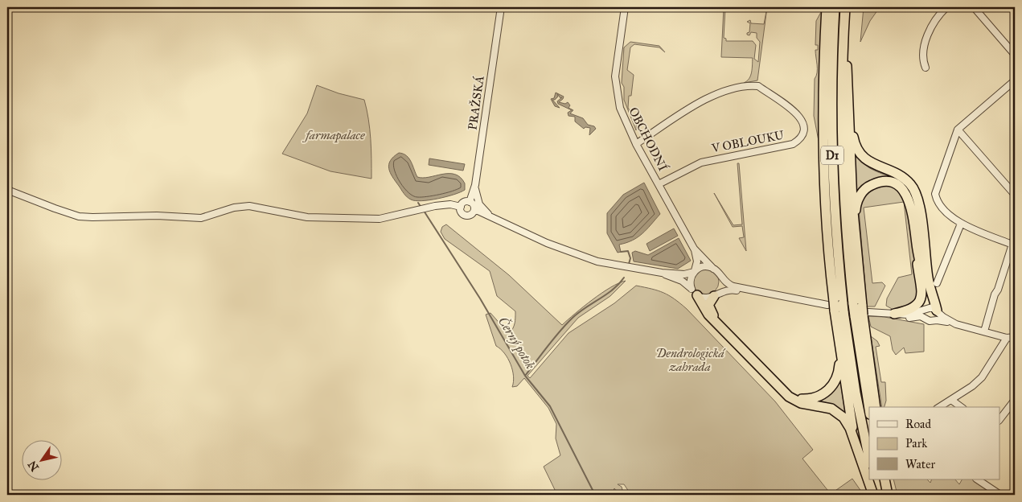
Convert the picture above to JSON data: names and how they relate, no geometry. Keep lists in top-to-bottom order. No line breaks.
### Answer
{"streets":{"highway":["D1"],"street":["PRAŽSKÁ","OBCHODNÍ","V OBLOUKU"]},"crossings":[["OBCHODNÍ","V OBLOUKU"]],"water":["Černý potok"],"parks":["farmapalace","Dendrologická zahrada"],"legend":["Road","Park","Water"],"north":"bottom left"}
